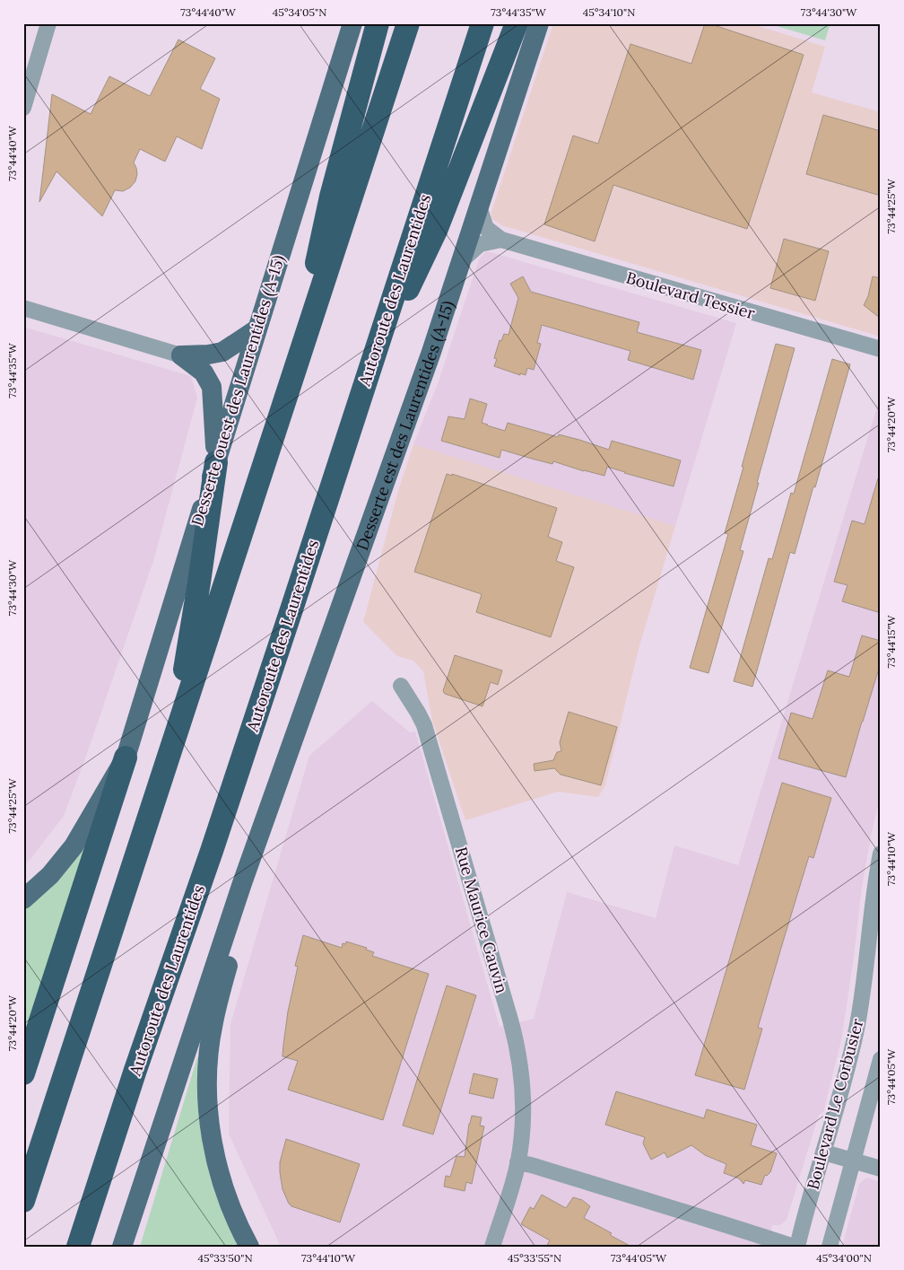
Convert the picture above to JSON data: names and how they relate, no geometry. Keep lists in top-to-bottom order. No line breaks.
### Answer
{"streets":{"highway":["Autoroute des Laurentides"],"main road":["Desserte ouest des Laurentides (A-15)","Desserte est des Laurentides (A-15)"],"street":["Boulevard Tessier","Rue Maurice Gauvin","Boulevard Le Corbusier"]},"crossings":[["Boulevard Tessier","Desserte est des Laurentides (A-15)"]],"coordinates":["73°44'40\"W","45°34'05\"N","73°44'35\"W","45°34'10\"N","73°44'30\"W","73°44'25\"W","73°44'20\"W","73°44'15\"W","73°44'10\"W","73°44'05\"W","45°33'50\"N","45°33'55\"N","45°34'00\"N"]}
